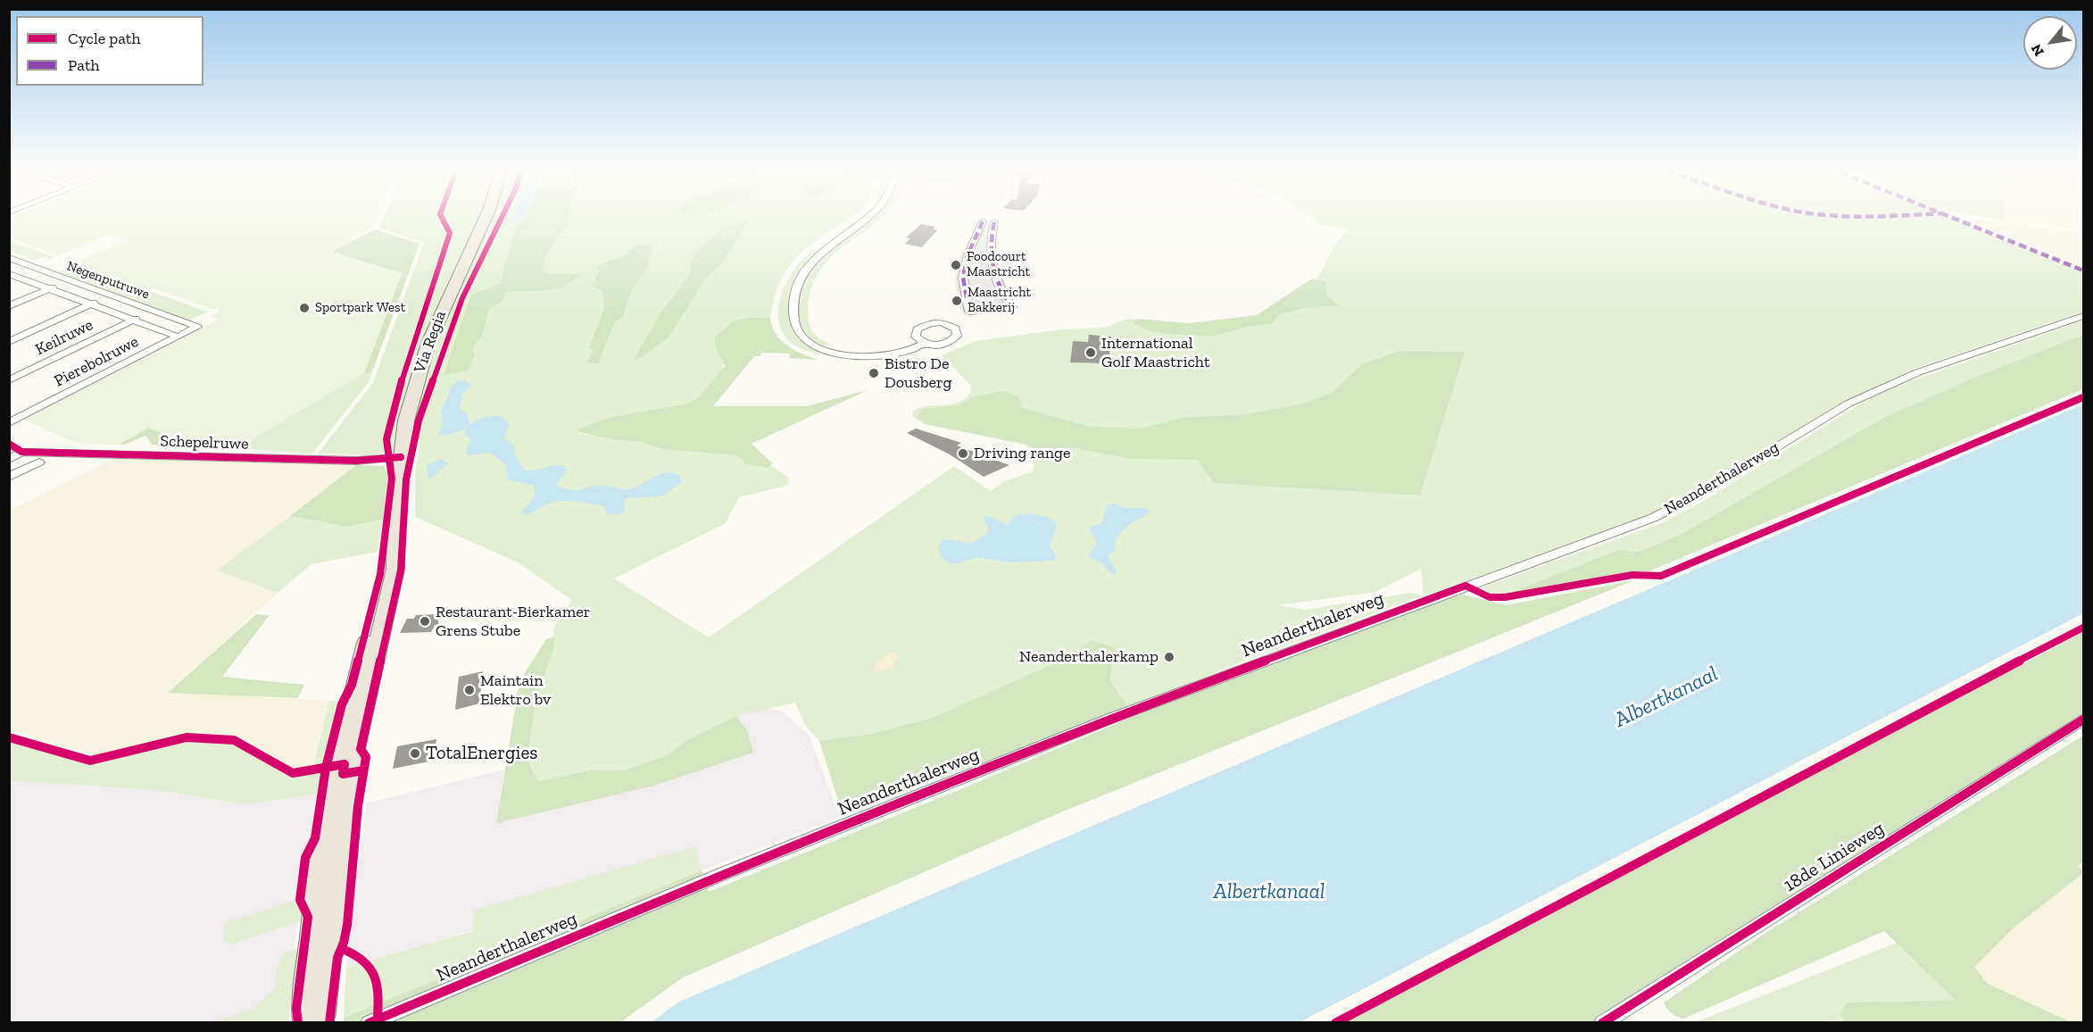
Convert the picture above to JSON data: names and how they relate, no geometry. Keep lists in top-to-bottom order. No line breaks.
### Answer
{"streets":{"main road":["Via Regia"],"street":["Negenputruwe","Keilruwe","Pierebolruwe","Schepelruwe","Neanderthalerweg","18de Linieweg"]},"crossings":[["Negenputruwe","Keilruwe"],["Negenputruwe","Pierebolruwe"],["Via Regia","Schepelruwe"]],"water":["Albertkanaal"],"places":["Foodcourt Maastricht","Maastricht Bakkerij","Sportpark West","International Golf Maastricht","Bistro De Dousberg","Driving range","Restaurant-Bierkamer Grens Stube","Neanderthalerkamp","Maintain Elektro bv","TotalEnergies"],"legend":["Cycle path","Path"],"north":"bottom left"}
